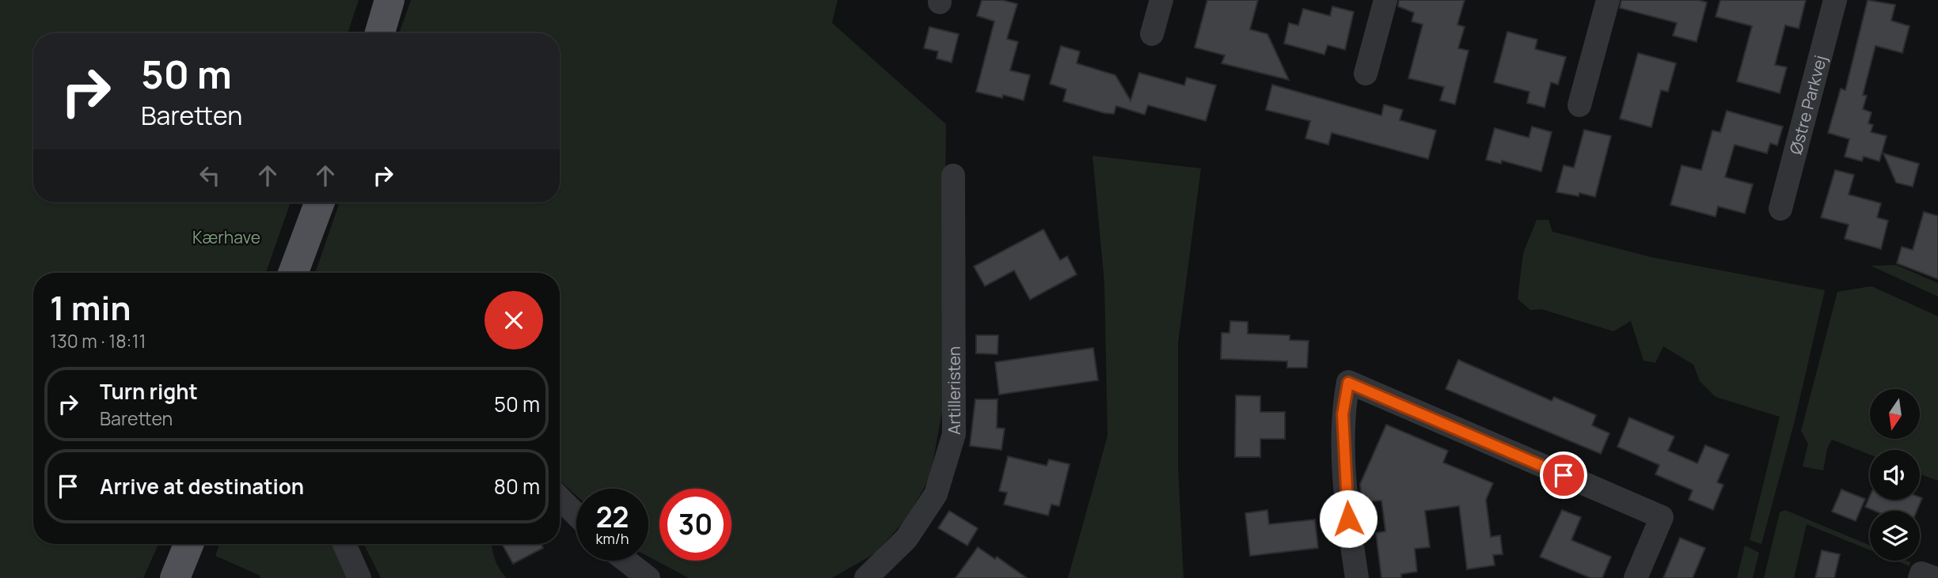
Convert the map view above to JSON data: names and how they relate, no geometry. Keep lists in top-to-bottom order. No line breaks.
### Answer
{"streets":{"street":["Østre Parkvej","Artilleristen"]},"parks":["Kærhave"],"north":"bottom","page":{"turn":["50 m","Baretten"],"heading":["1 min","130 m · 18:11"],"list":[{"name":"Turn right","note":"Baretten","value":"50 m"},{"name":"Arrive at destination","value":"80 m"}],"speed":"22 km/h","limit":"30"}}
